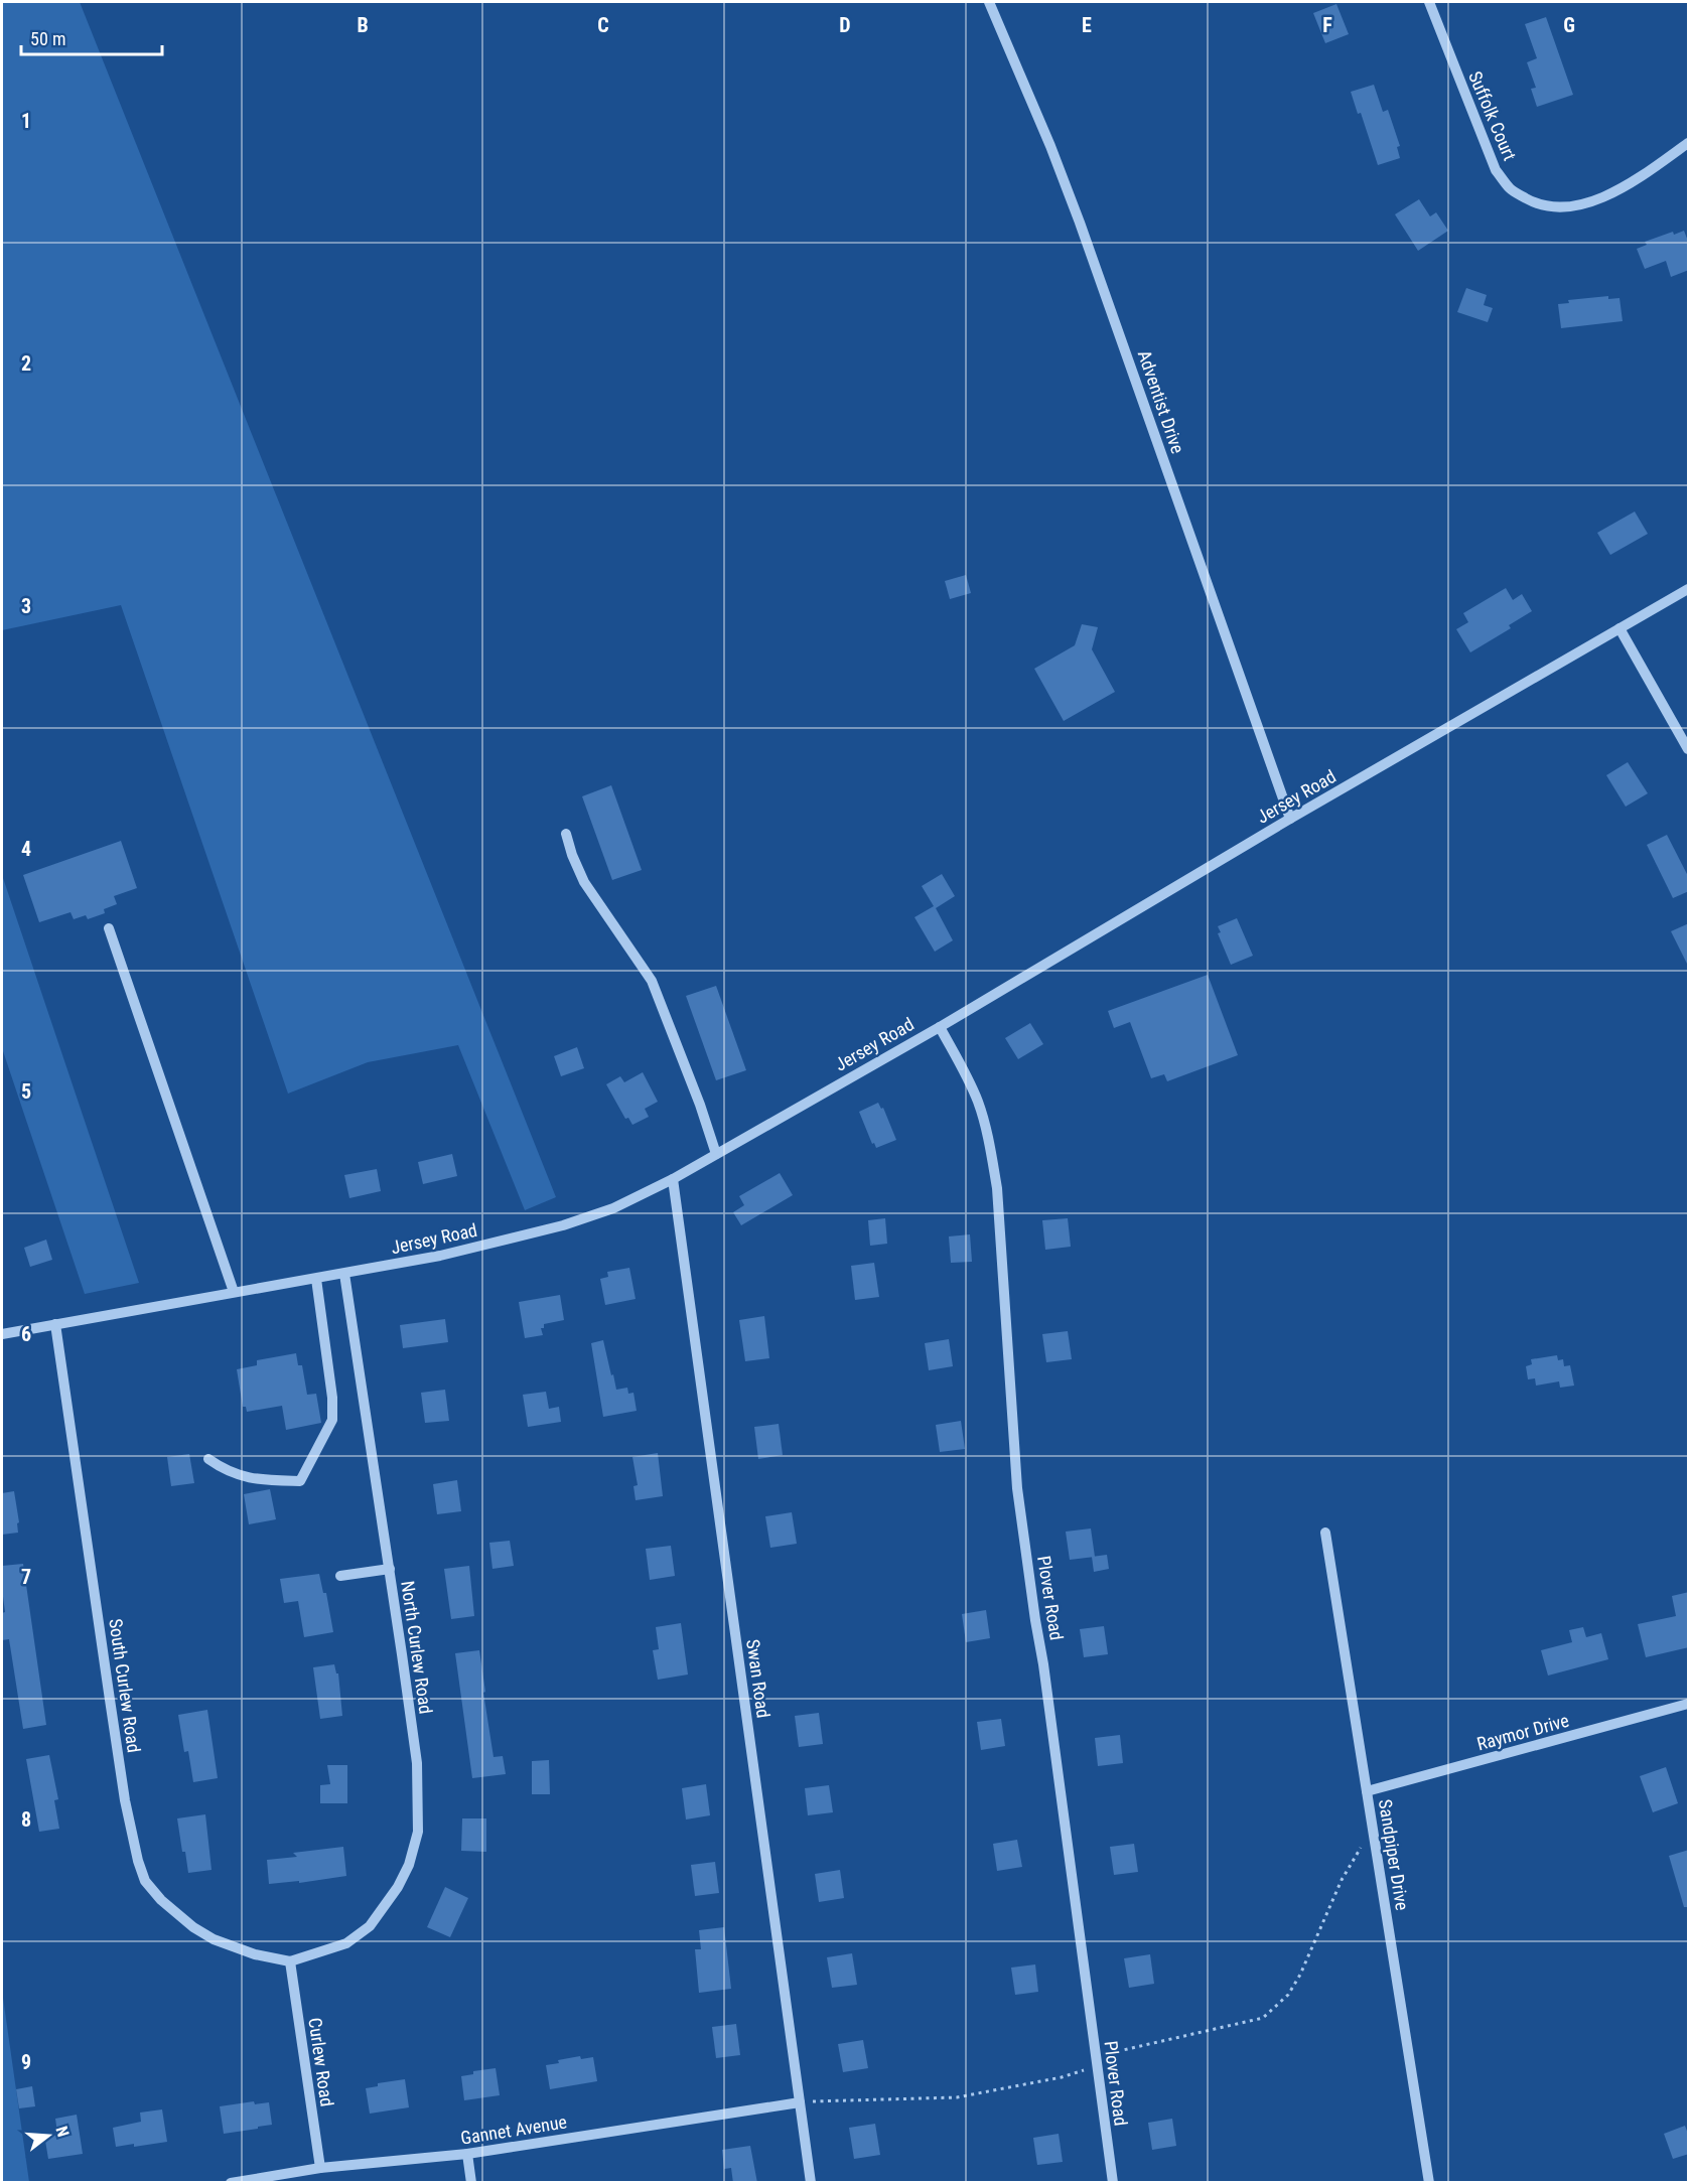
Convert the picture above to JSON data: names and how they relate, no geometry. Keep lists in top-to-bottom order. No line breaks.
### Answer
{"streets":{"street":["Suffolk Court","Adventist Drive","Jersey Road","Plover Road","North Curlew Road","Swan Road","South Curlew Road","Raymor Drive","Sandpiper Drive","Curlew Road","Gannet Avenue"]},"crossings":[["Adventist Drive","Jersey Road"],["Jersey Road","Plover Road"],["Jersey Road","North Curlew Road"],["Jersey Road","Swan Road"],["Jersey Road","South Curlew Road"],["North Curlew Road","South Curlew Road"],["North Curlew Road","Curlew Road"],["Swan Road","Gannet Avenue"],["South Curlew Road","Curlew Road"],["Raymor Drive","Sandpiper Drive"],["Curlew Road","Gannet Avenue"]],"scale_bar":"50 m","north":"right","grid":{"columns":["B","C","D","E","F","G"],"rows":["1","2","3","4","5","6","7","8","9"]}}
